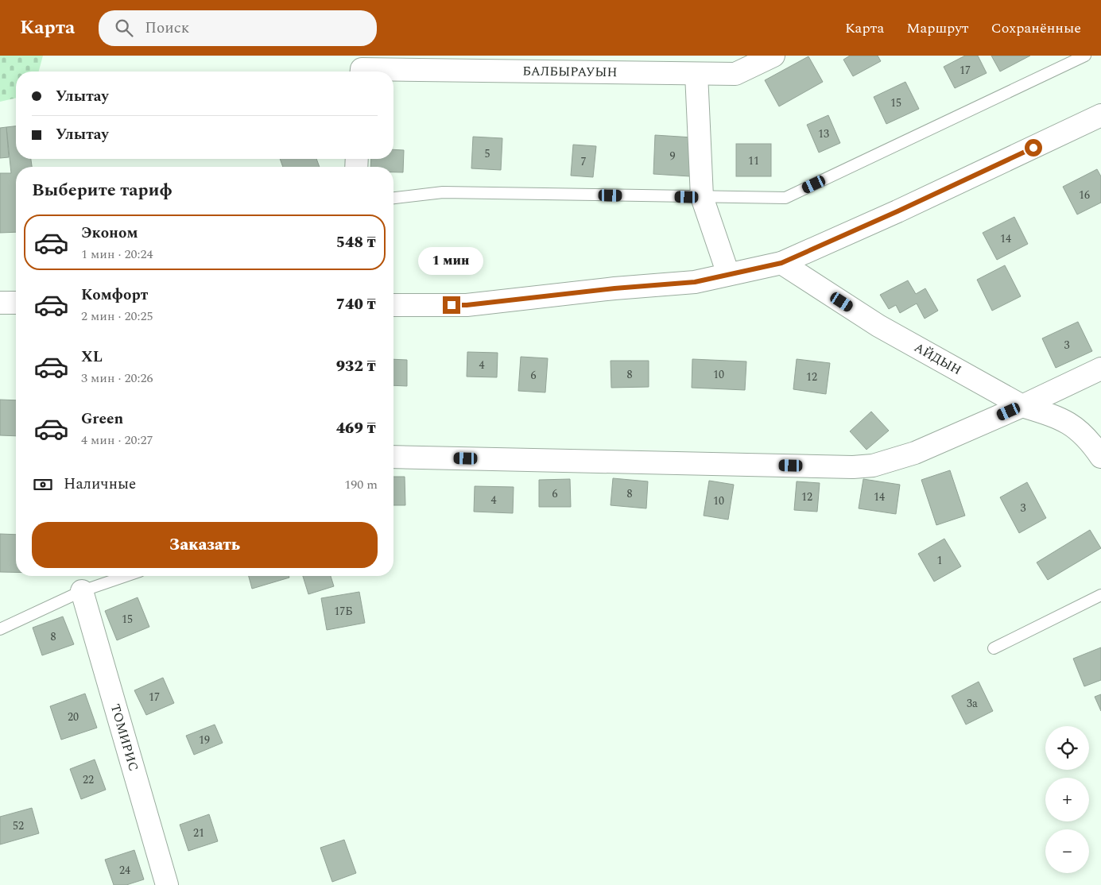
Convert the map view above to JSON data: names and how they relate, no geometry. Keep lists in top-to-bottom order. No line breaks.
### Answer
{"streets":{"street":["БАЛБЫРАУЫН","АЙДЫН","ТОМИРИС"]},"house_numbers":["17","15","13","5","9","11","7","16","14","3","4","8","10","6","12","6","8","12","14","4","10","3","1","17Б","15","8","17","3а","20","19","22","52","21","24"],"page":{"header":"Карта","search":"Поиск","nav":["Карта","Маршрут","Сохранённые"],"banner":["Улытау","Улытау"],"heading":"Выберите тариф","list":[{"name":"Эконом","note":"1 мин · 20:24","value":"548 ₸"},{"name":"Комфорт","note":"2 мин · 20:25","value":"740 ₸"},{"name":"XL","note":"3 мин · 20:26","value":"932 ₸"},{"name":"Green","note":"4 мин · 20:27","value":"469 ₸"}],"bubble":"1 мин","pay":["Наличные","190 m"],"buttons":"Заказать","map_buttons":["+","−"]}}
